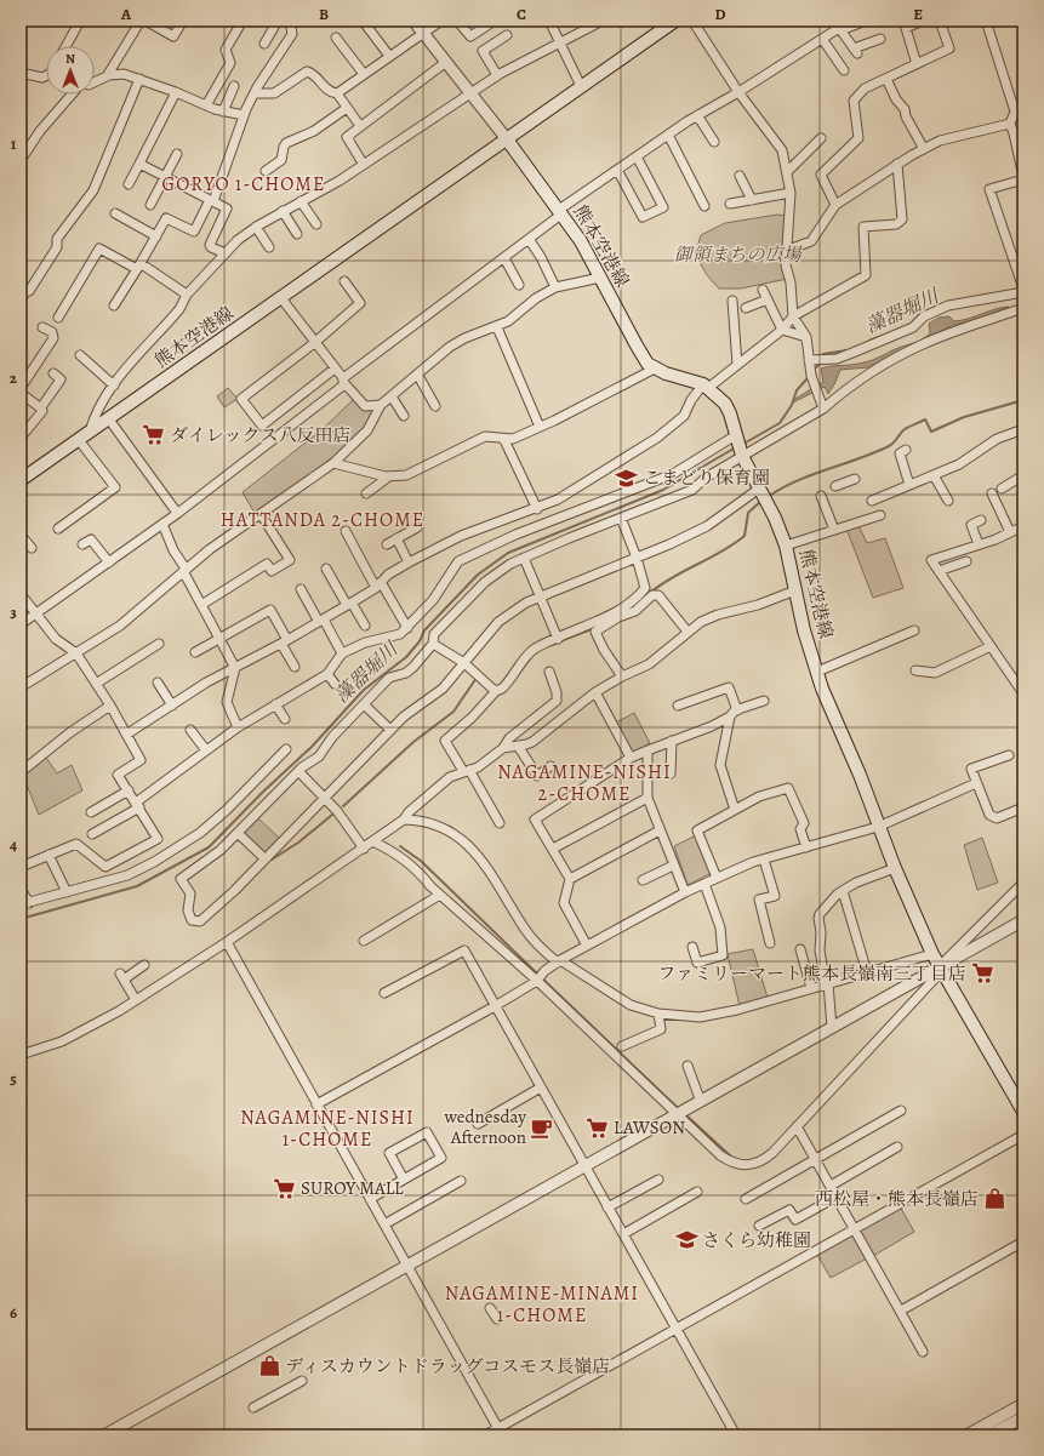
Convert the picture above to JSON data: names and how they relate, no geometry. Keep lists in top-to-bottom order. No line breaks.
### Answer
{"streets":{"main road":["熊本空港線"]},"districts":["GORYO 1-CHOME","HATTANDA 2-CHOME","NAGAMINE-NISHI 2-CHOME","NAGAMINE-NISHI 1-CHOME","NAGAMINE-MINAMI 1-CHOME"],"water":["藻器堀川"],"parks":["御領まちの広場"],"places":{"supermarket":["ダイレックス八反田店","ファミリーマート熊本長嶺南三丁目店","LAWSON","SUROY MALL"],"school or university":["こまどり保育園","さくら幼稚園"],"cafe":["wednesday Afternoon"],"shop":["西松屋・熊本長嶺店","ディスカウントドラッグコスモス長嶺店"]},"north":"top","grid":{"columns":["A","B","C","D","E"],"rows":["1","2","3","4","5","6"]}}
